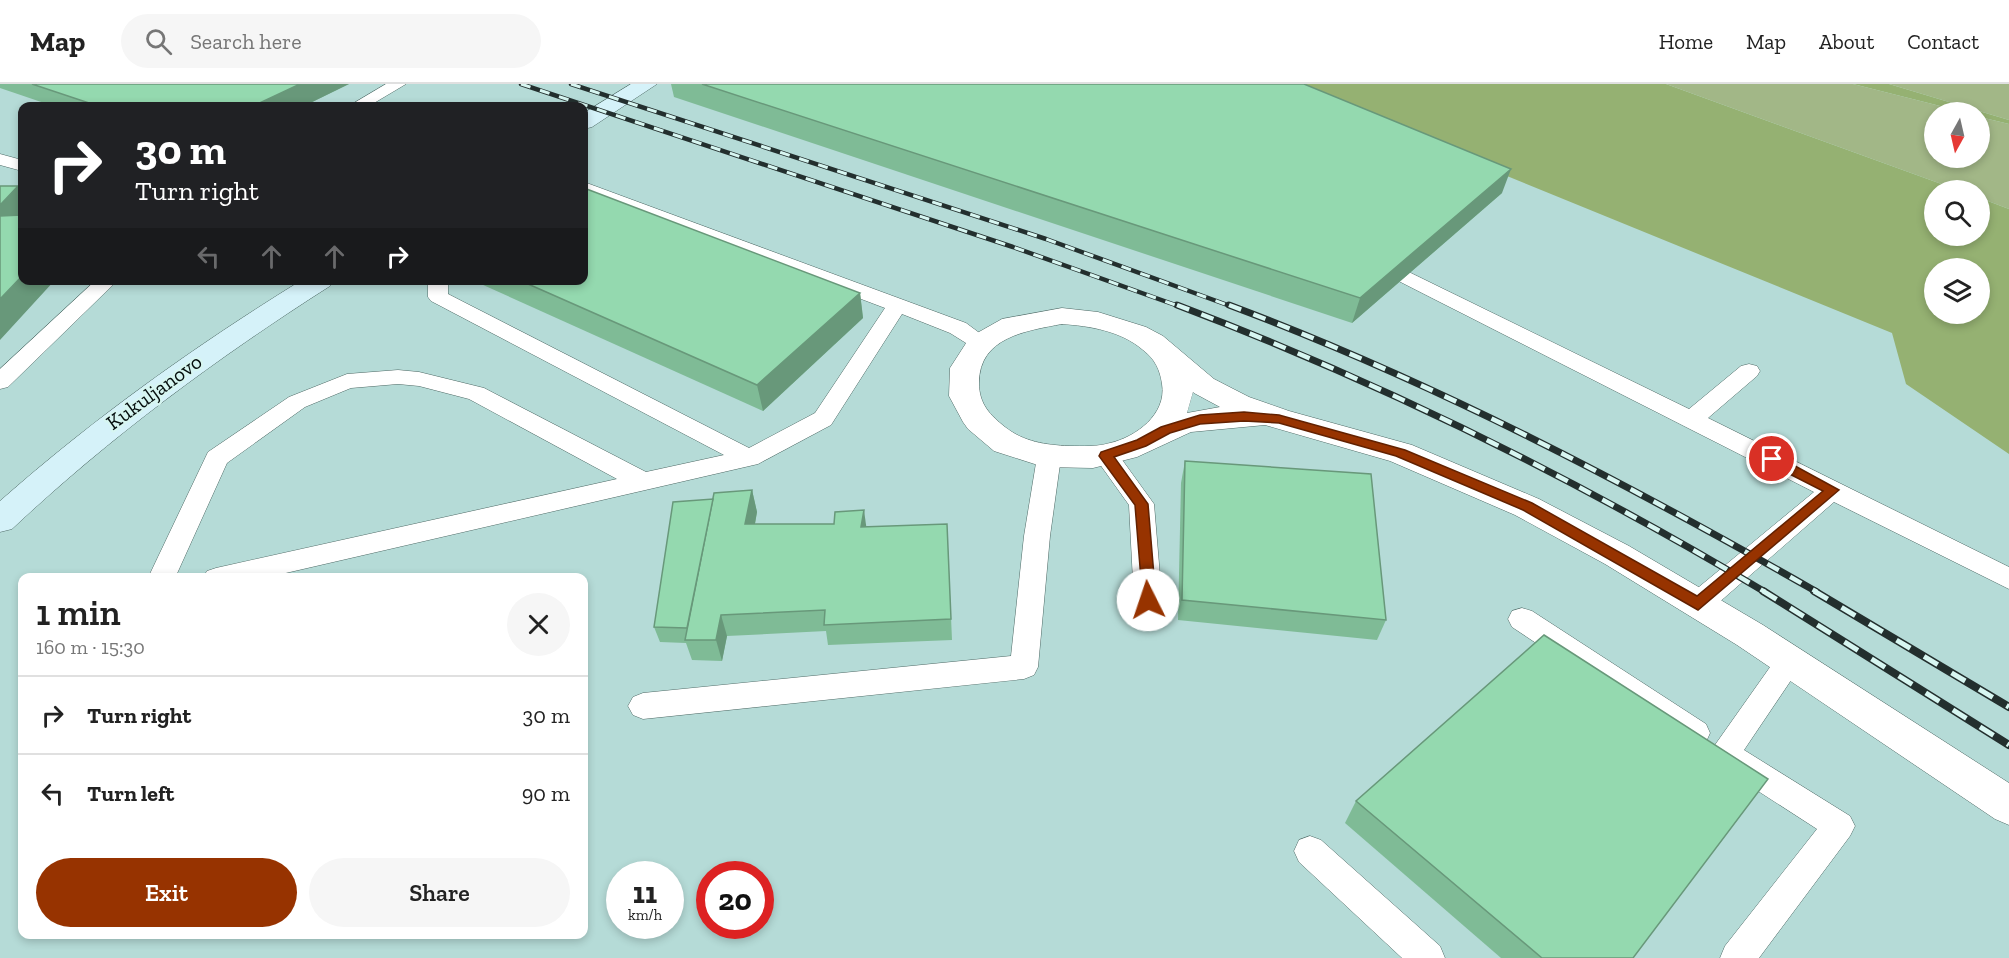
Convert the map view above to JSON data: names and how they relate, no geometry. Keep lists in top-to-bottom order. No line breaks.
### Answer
{"streets":{"main road":["Kukuljanovo"]},"north":"bottom","page":{"header":"Map","search":"Search here","nav":["Home","Map","About","Contact"],"turn":["30 m","Turn right"],"heading":["1 min","160 m · 15:30"],"list":[{"name":"Turn right","value":"30 m"},{"name":"Turn left","value":"90 m"}],"buttons":["Exit","Share"],"speed":"11 km/h","limit":"20"}}
